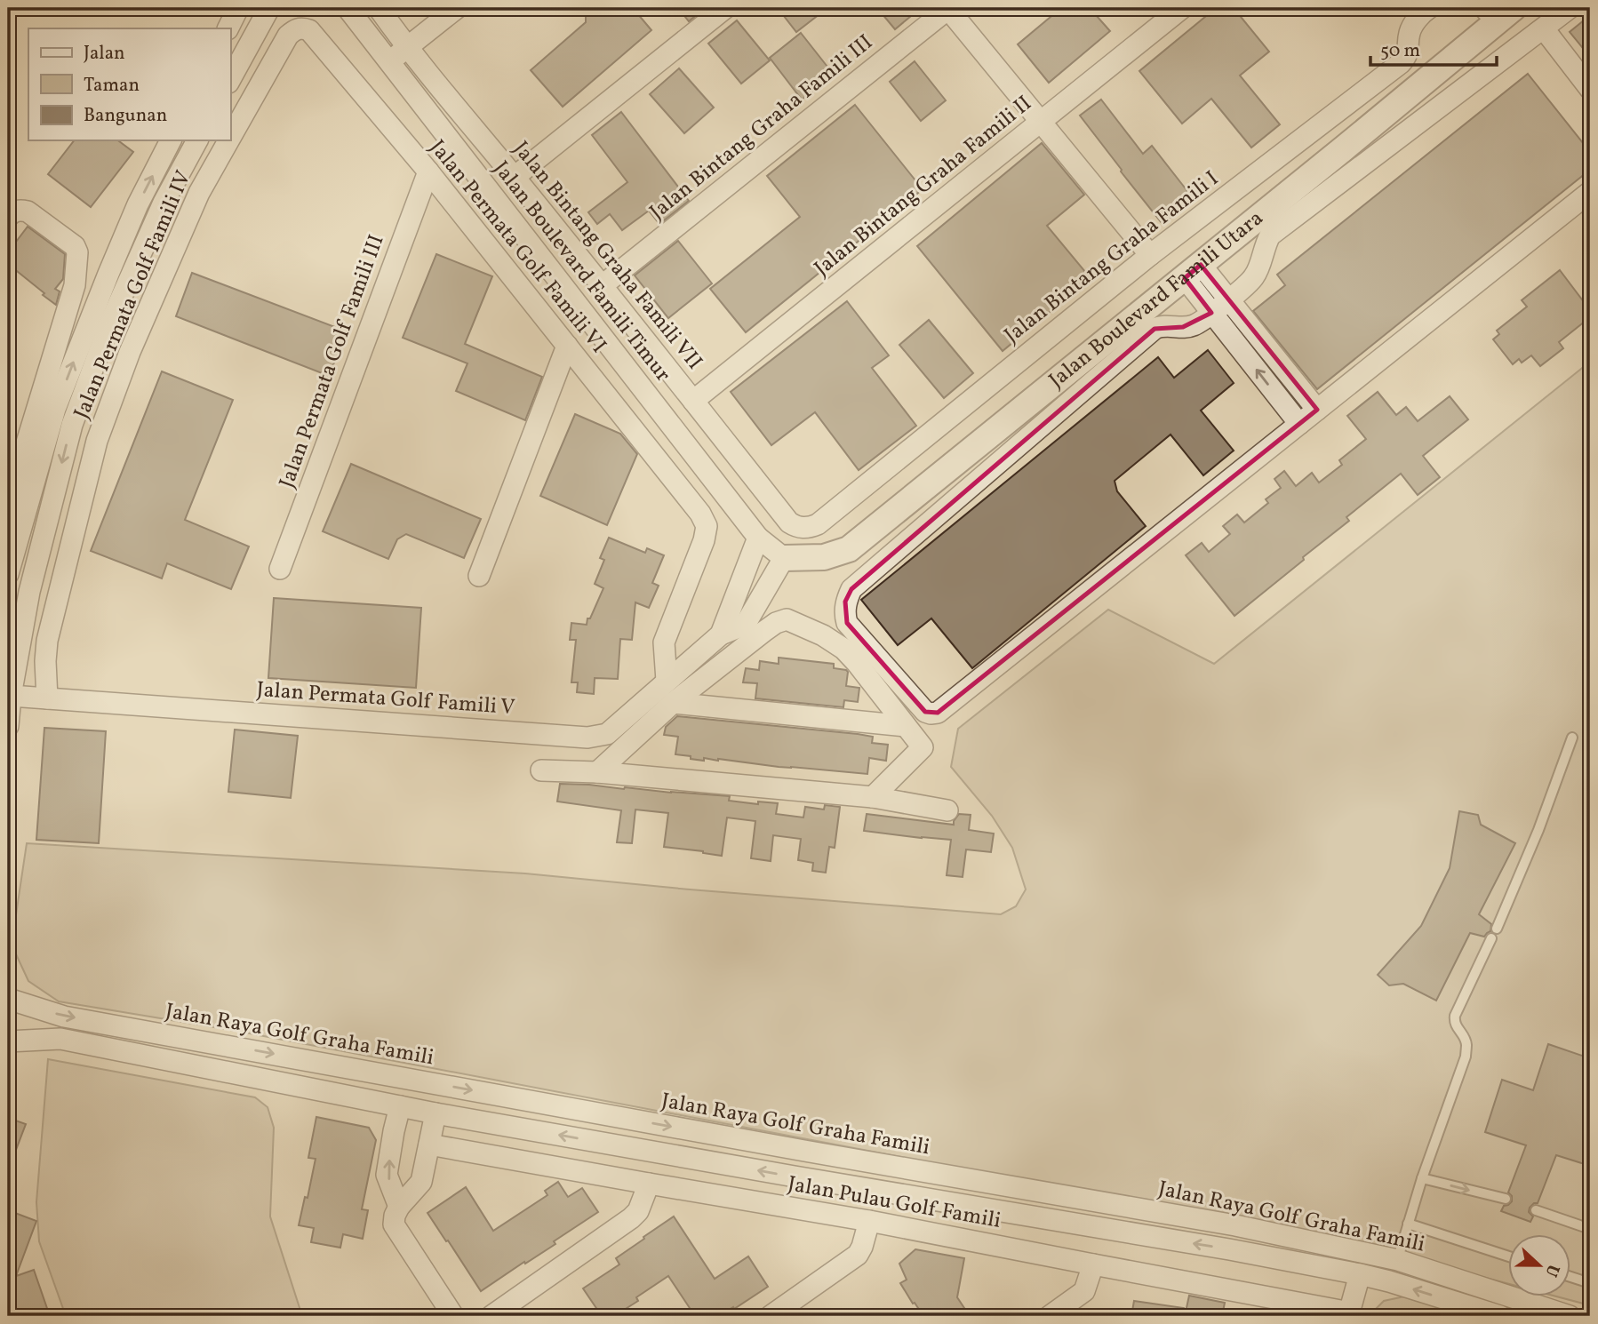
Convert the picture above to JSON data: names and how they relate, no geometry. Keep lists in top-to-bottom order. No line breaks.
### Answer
{"streets":{"street":["Jalan Bintang Graha Famili III","Jalan Bintang Graha Famili II","Jalan Permata Golf Famili VI","Jalan Bintang Graha Famili VII","Jalan Bintang Graha Famili I","Jalan Boulevard Famili Timur","Jalan Permata Golf Famili IV","Jalan Boulevard Famili Utara","Jalan Permata Golf Famili III","Jalan Permata Golf Famili V","Jalan Raya Golf Graha Famili","Jalan Pulau Golf Famili"]},"crossings":[["Jalan Bintang Graha Famili III","Jalan Bintang Graha Famili VII"],["Jalan Bintang Graha Famili II","Jalan Bintang Graha Famili VII"],["Jalan Permata Golf Famili VI","Jalan Permata Golf Famili IV"],["Jalan Permata Golf Famili VI","Jalan Permata Golf Famili III"],["Jalan Permata Golf Famili VI","Jalan Permata Golf Famili V"],["Jalan Bintang Graha Famili VII","Jalan Bintang Graha Famili I"],["Jalan Boulevard Famili Timur","Jalan Boulevard Famili Utara"],["Jalan Boulevard Famili Timur","Jalan Permata Golf Famili V"],["Jalan Permata Golf Famili IV","Jalan Permata Golf Famili V"],["Jalan Boulevard Famili Utara","Jalan Permata Golf Famili V"]],"legend":["Jalan","Taman","Bangunan"],"scale_bar":"50 m","north":"right"}
